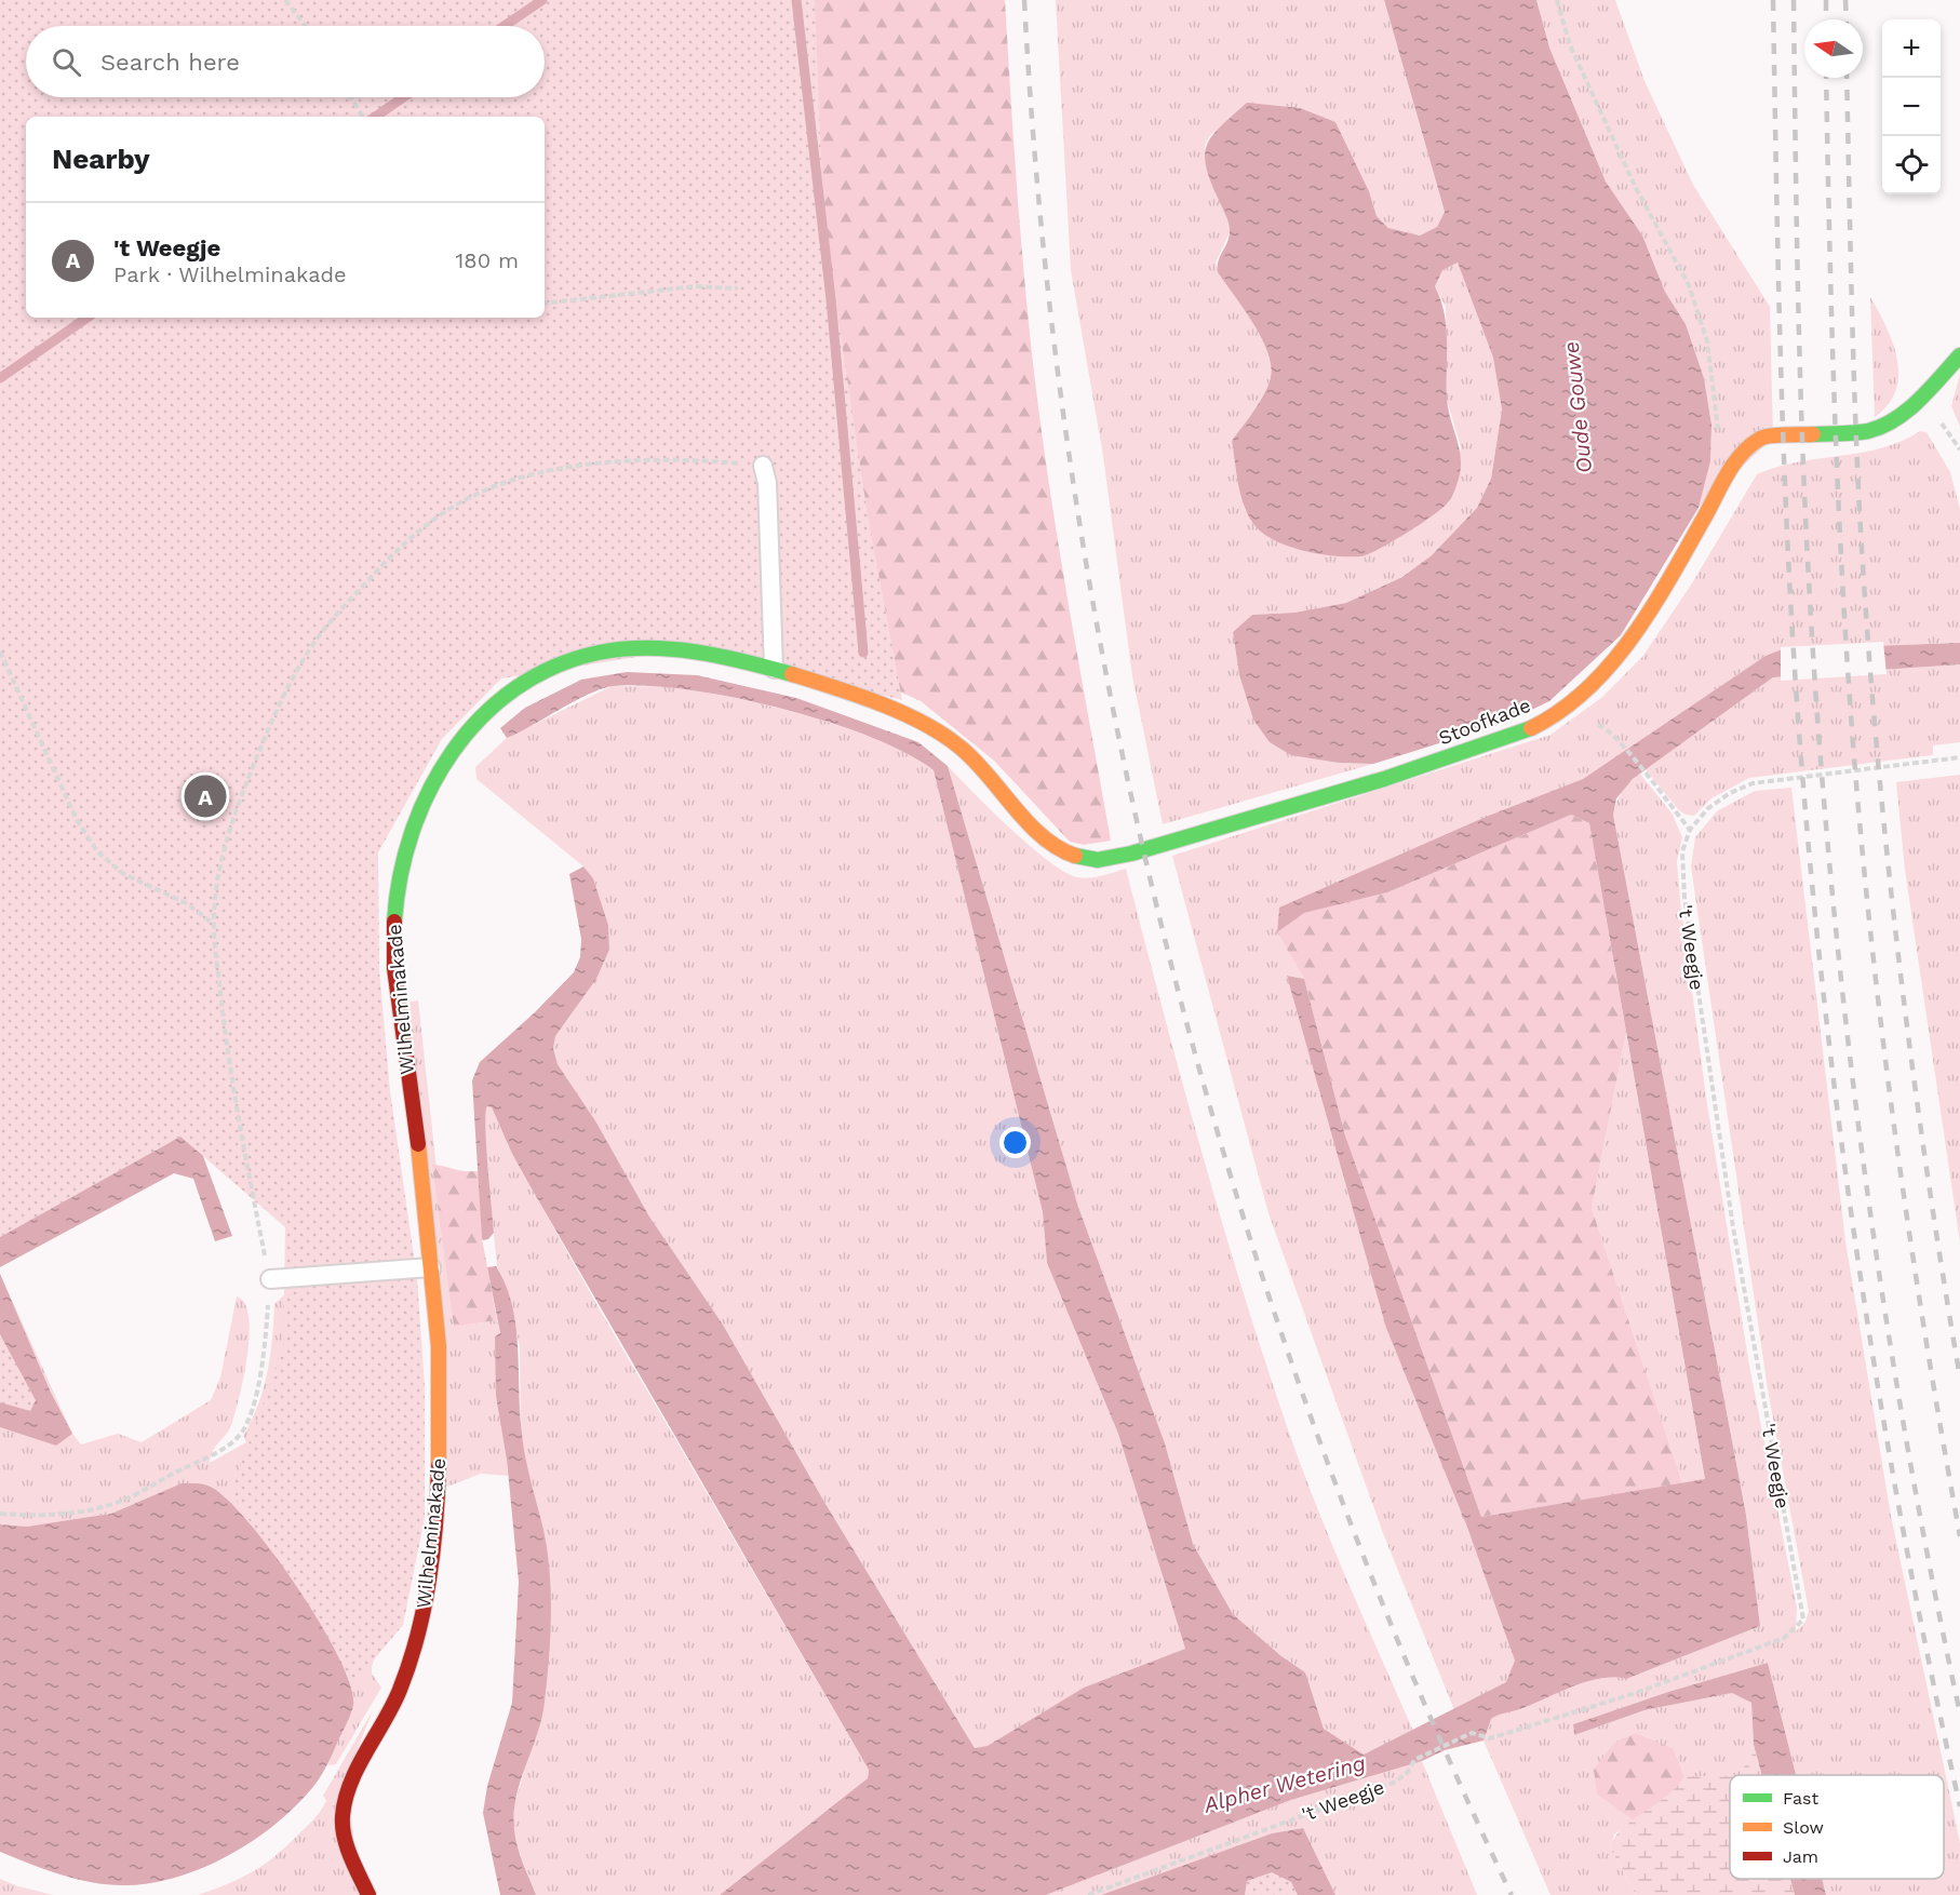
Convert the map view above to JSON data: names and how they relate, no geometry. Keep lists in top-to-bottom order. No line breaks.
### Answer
{"streets":{"street":["Stoofkade","Wilhelminakade"],"path":["'t Weegje"]},"crossings":[["Stoofkade","Wilhelminakade"]],"water":["Oude Gouwe","Alpher Wetering"],"legend":["Fast","Slow","Jam"],"north":"left","page":{"map_buttons":["+","−"],"search":"Search here","heading":"Nearby","list":[{"mark":"A","name":"'t Weegje","note":"Park · Wilhelminakade","value":"180 m"}],"pins":"A"}}
